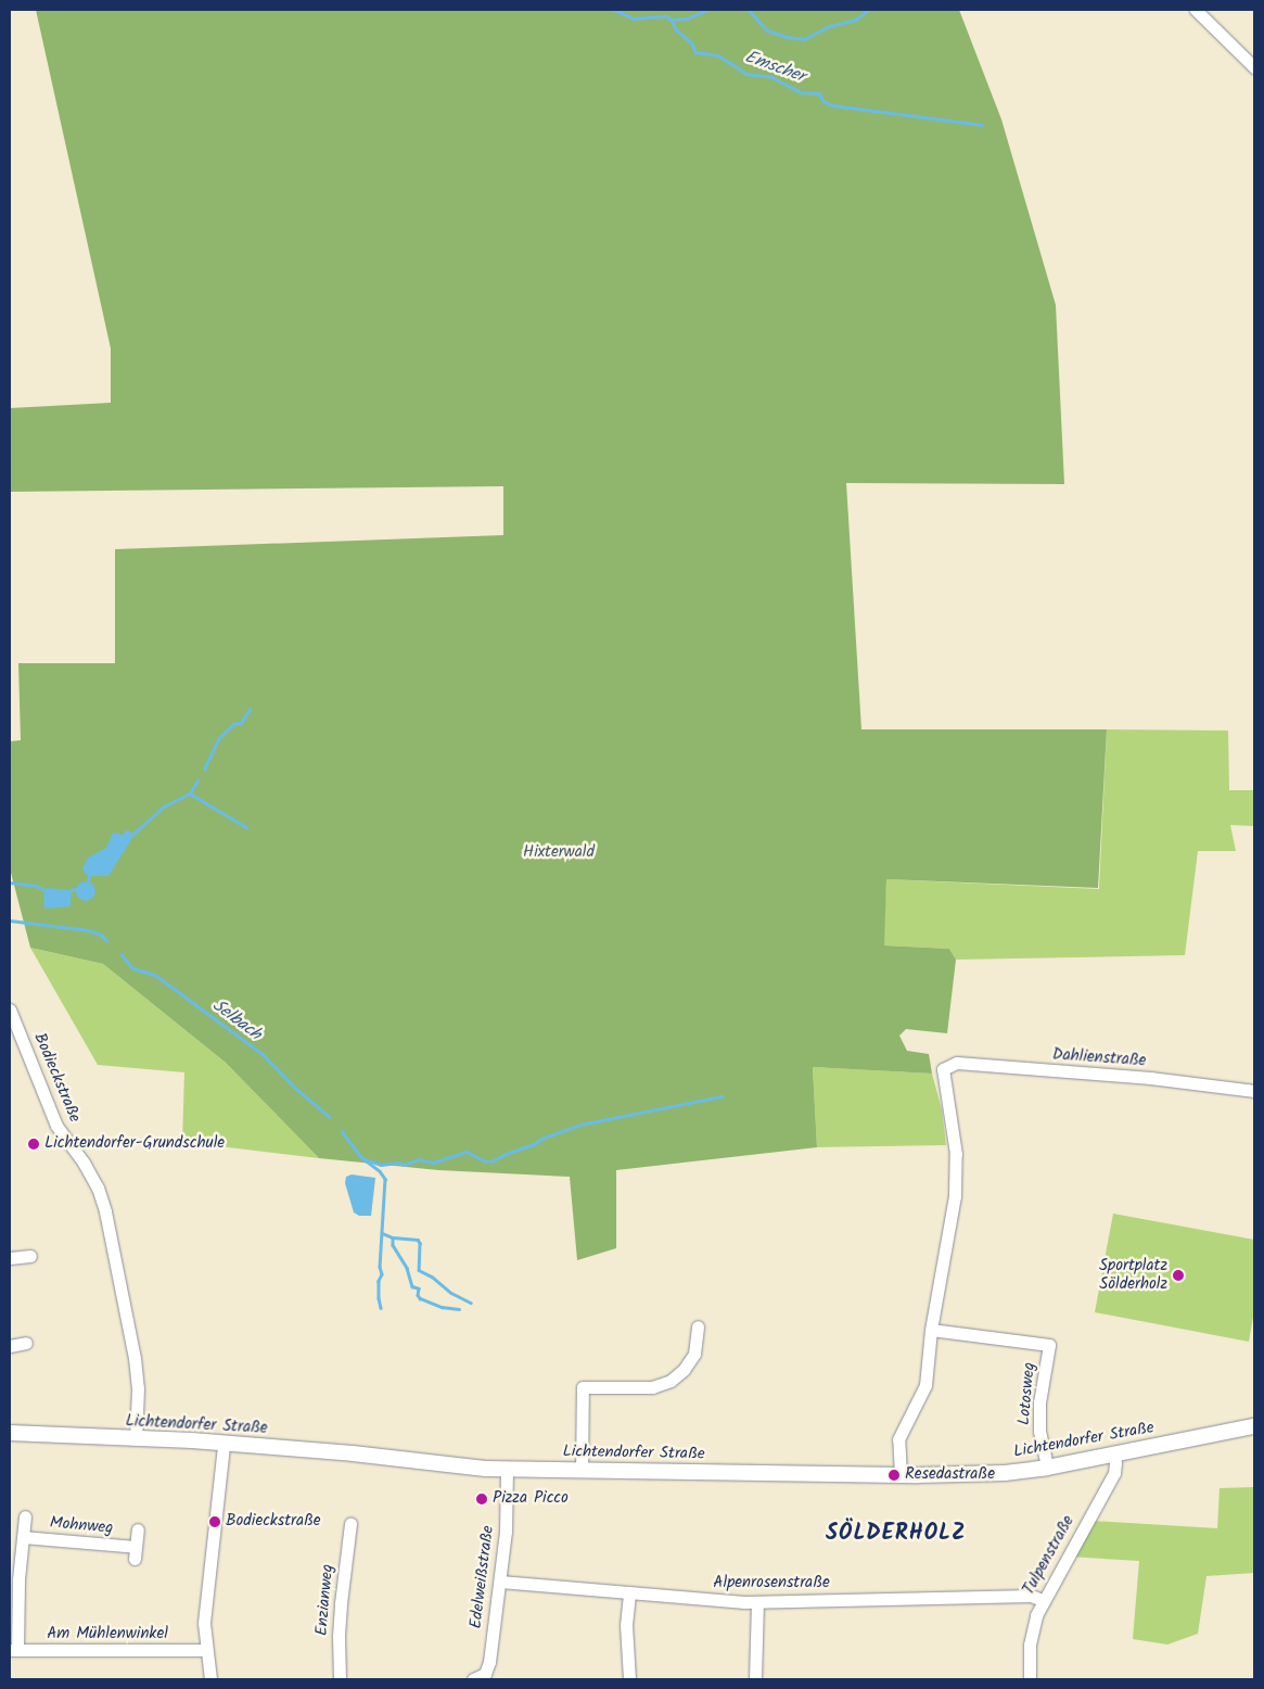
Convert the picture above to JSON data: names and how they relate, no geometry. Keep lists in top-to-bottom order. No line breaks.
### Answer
{"streets":{"main road":["Lichtendorfer Straße"],"street":["Dahlienstraße","Bodieckstraße","Lotosweg","Mohnweg","Tulpenstraße","Edelweißstraße","Alpenrosenstraße","Enzianweg","Am Mühlenwinkel"]},"crossings":[["Dahlienstraße","Lotosweg"],["Bodieckstraße","Lichtendorfer Straße"],["Lotosweg","Lichtendorfer Straße"],["Lichtendorfer Straße","Tulpenstraße"],["Lichtendorfer Straße","Edelweißstraße"],["Tulpenstraße","Alpenrosenstraße"],["Edelweißstraße","Alpenrosenstraße"]],"districts":["SÖLDERHOLZ"],"water":["Emscher","Selbach"],"parks":["Hixterwald"],"places":["Lichtendorfer-Grundschule","Sportplatz Sölderholz","Resedastraße","Pizza Picco","Bodieckstraße"]}
